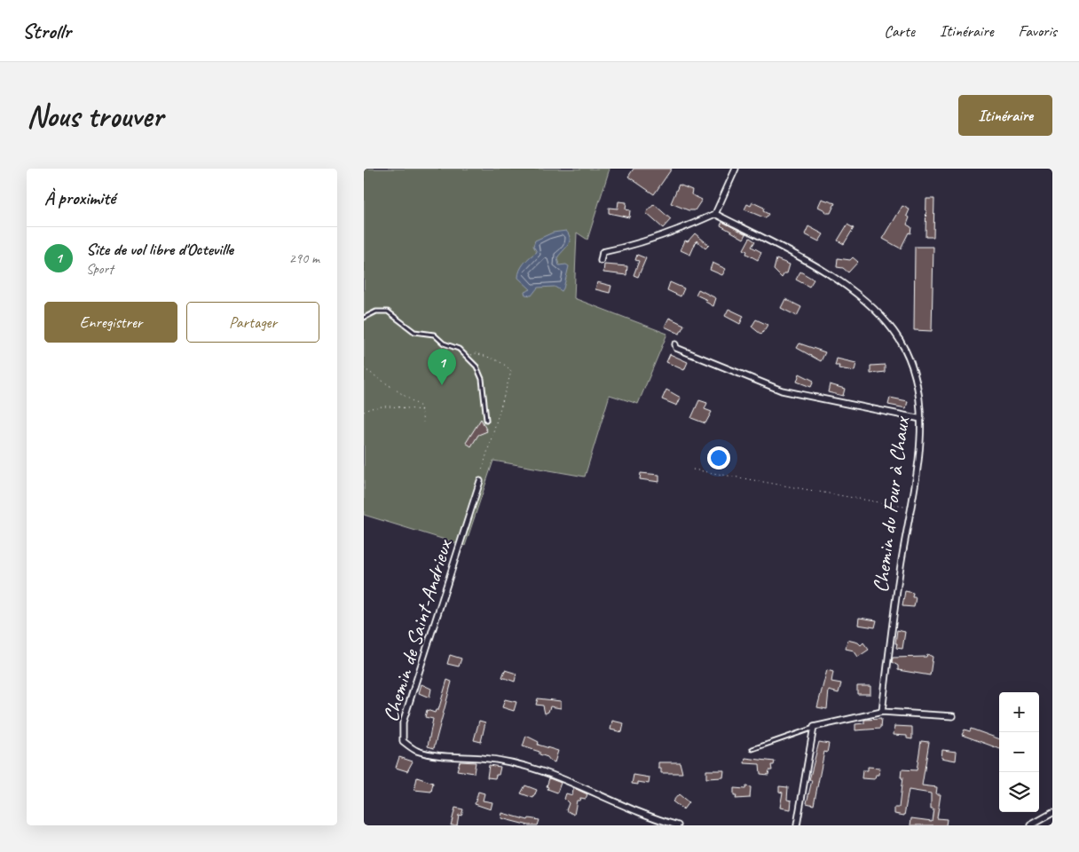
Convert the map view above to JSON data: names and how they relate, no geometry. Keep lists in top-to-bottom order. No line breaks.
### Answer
{"streets":{"street":["Chemin du Four à Chaux","Chemin de Saint-Andrieux"]},"page":{"header":"Strollr","nav":["Carte","Itinéraire","Favoris"],"buttons":["Itinéraire",["Enregistrer","Partager"]],"title":"Nous trouver","heading":"À proximité","list":[{"mark":"1","name":"Site de vol libre d'Octeville","note":"Sport","value":"290 m"}],"pins":"1","map_buttons":["+","−"]}}
